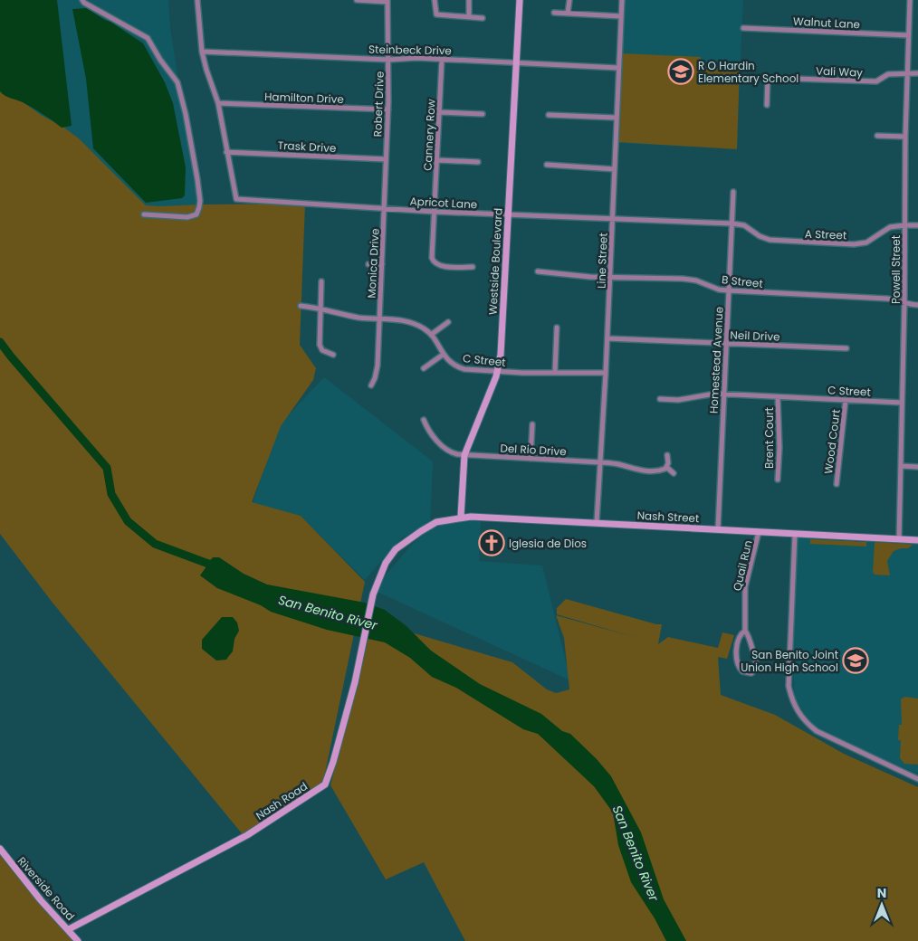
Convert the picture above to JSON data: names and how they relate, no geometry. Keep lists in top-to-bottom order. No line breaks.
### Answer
{"streets":{"street":["Walnut Lane","Steinbeck Drive","Vali Way","Hamilton Drive","Robert Drive","Cannery Row","Trask Drive","Apricot Lane","A Street","Line Street","Westside Boulevard","Monica Drive","Powell Street","B Street","Neil Drive","C Street","Homestead Avenue","Brent Court","Wood Court","Del Rio Drive","Nash Street","Quail Run","Nash Road","Riverside Road"]},"crossings":[["Walnut Lane","Powell Street"],["Steinbeck Drive","Robert Drive"],["Steinbeck Drive","Cannery Row"],["Steinbeck Drive","Line Street"],["Steinbeck Drive","Westside Boulevard"],["Vali Way","Powell Street"],["Hamilton Drive","Robert Drive"],["Robert Drive","Trask Drive"],["Robert Drive","Apricot Lane"],["Robert Drive","Monica Drive"],["Cannery Row","Apricot Lane"],["Trask Drive","Apricot Lane"],["Apricot Lane","A Street"],["Apricot Lane","Line Street"],["Apricot Lane","Westside Boulevard"],["Apricot Lane","Monica Drive"],["Apricot Lane","Homestead Avenue"],["A Street","Powell Street"],["A Street","Homestead Avenue"],["Line Street","B Street"],["Line Street","Neil Drive"],["Line Street","C Street"],["Line Street","Del Rio Drive"],["Line Street","Nash Street"],["Westside Boulevard","C Street"],["Westside Boulevard","Del Rio Drive"],["Westside Boulevard","Nash Street"],["Monica Drive","C Street"],["Powell Street","B Street"],["Powell Street","C Street"],["Powell Street","Nash Street"],["B Street","Homestead Avenue"],["Neil Drive","Homestead Avenue"],["C Street","Homestead Avenue"],["C Street","Brent Court"],["C Street","Wood Court"],["Homestead Avenue","Nash Street"],["Nash Street","Quail Run"],["Nash Street","Nash Road"],["Nash Road","Riverside Road"]],"water":["San Benito River"],"places":{"school or university":["R O Hardin Elementary School","San Benito Joint Union High School"],"church":["Iglesia de Dios"]},"north":"top"}
